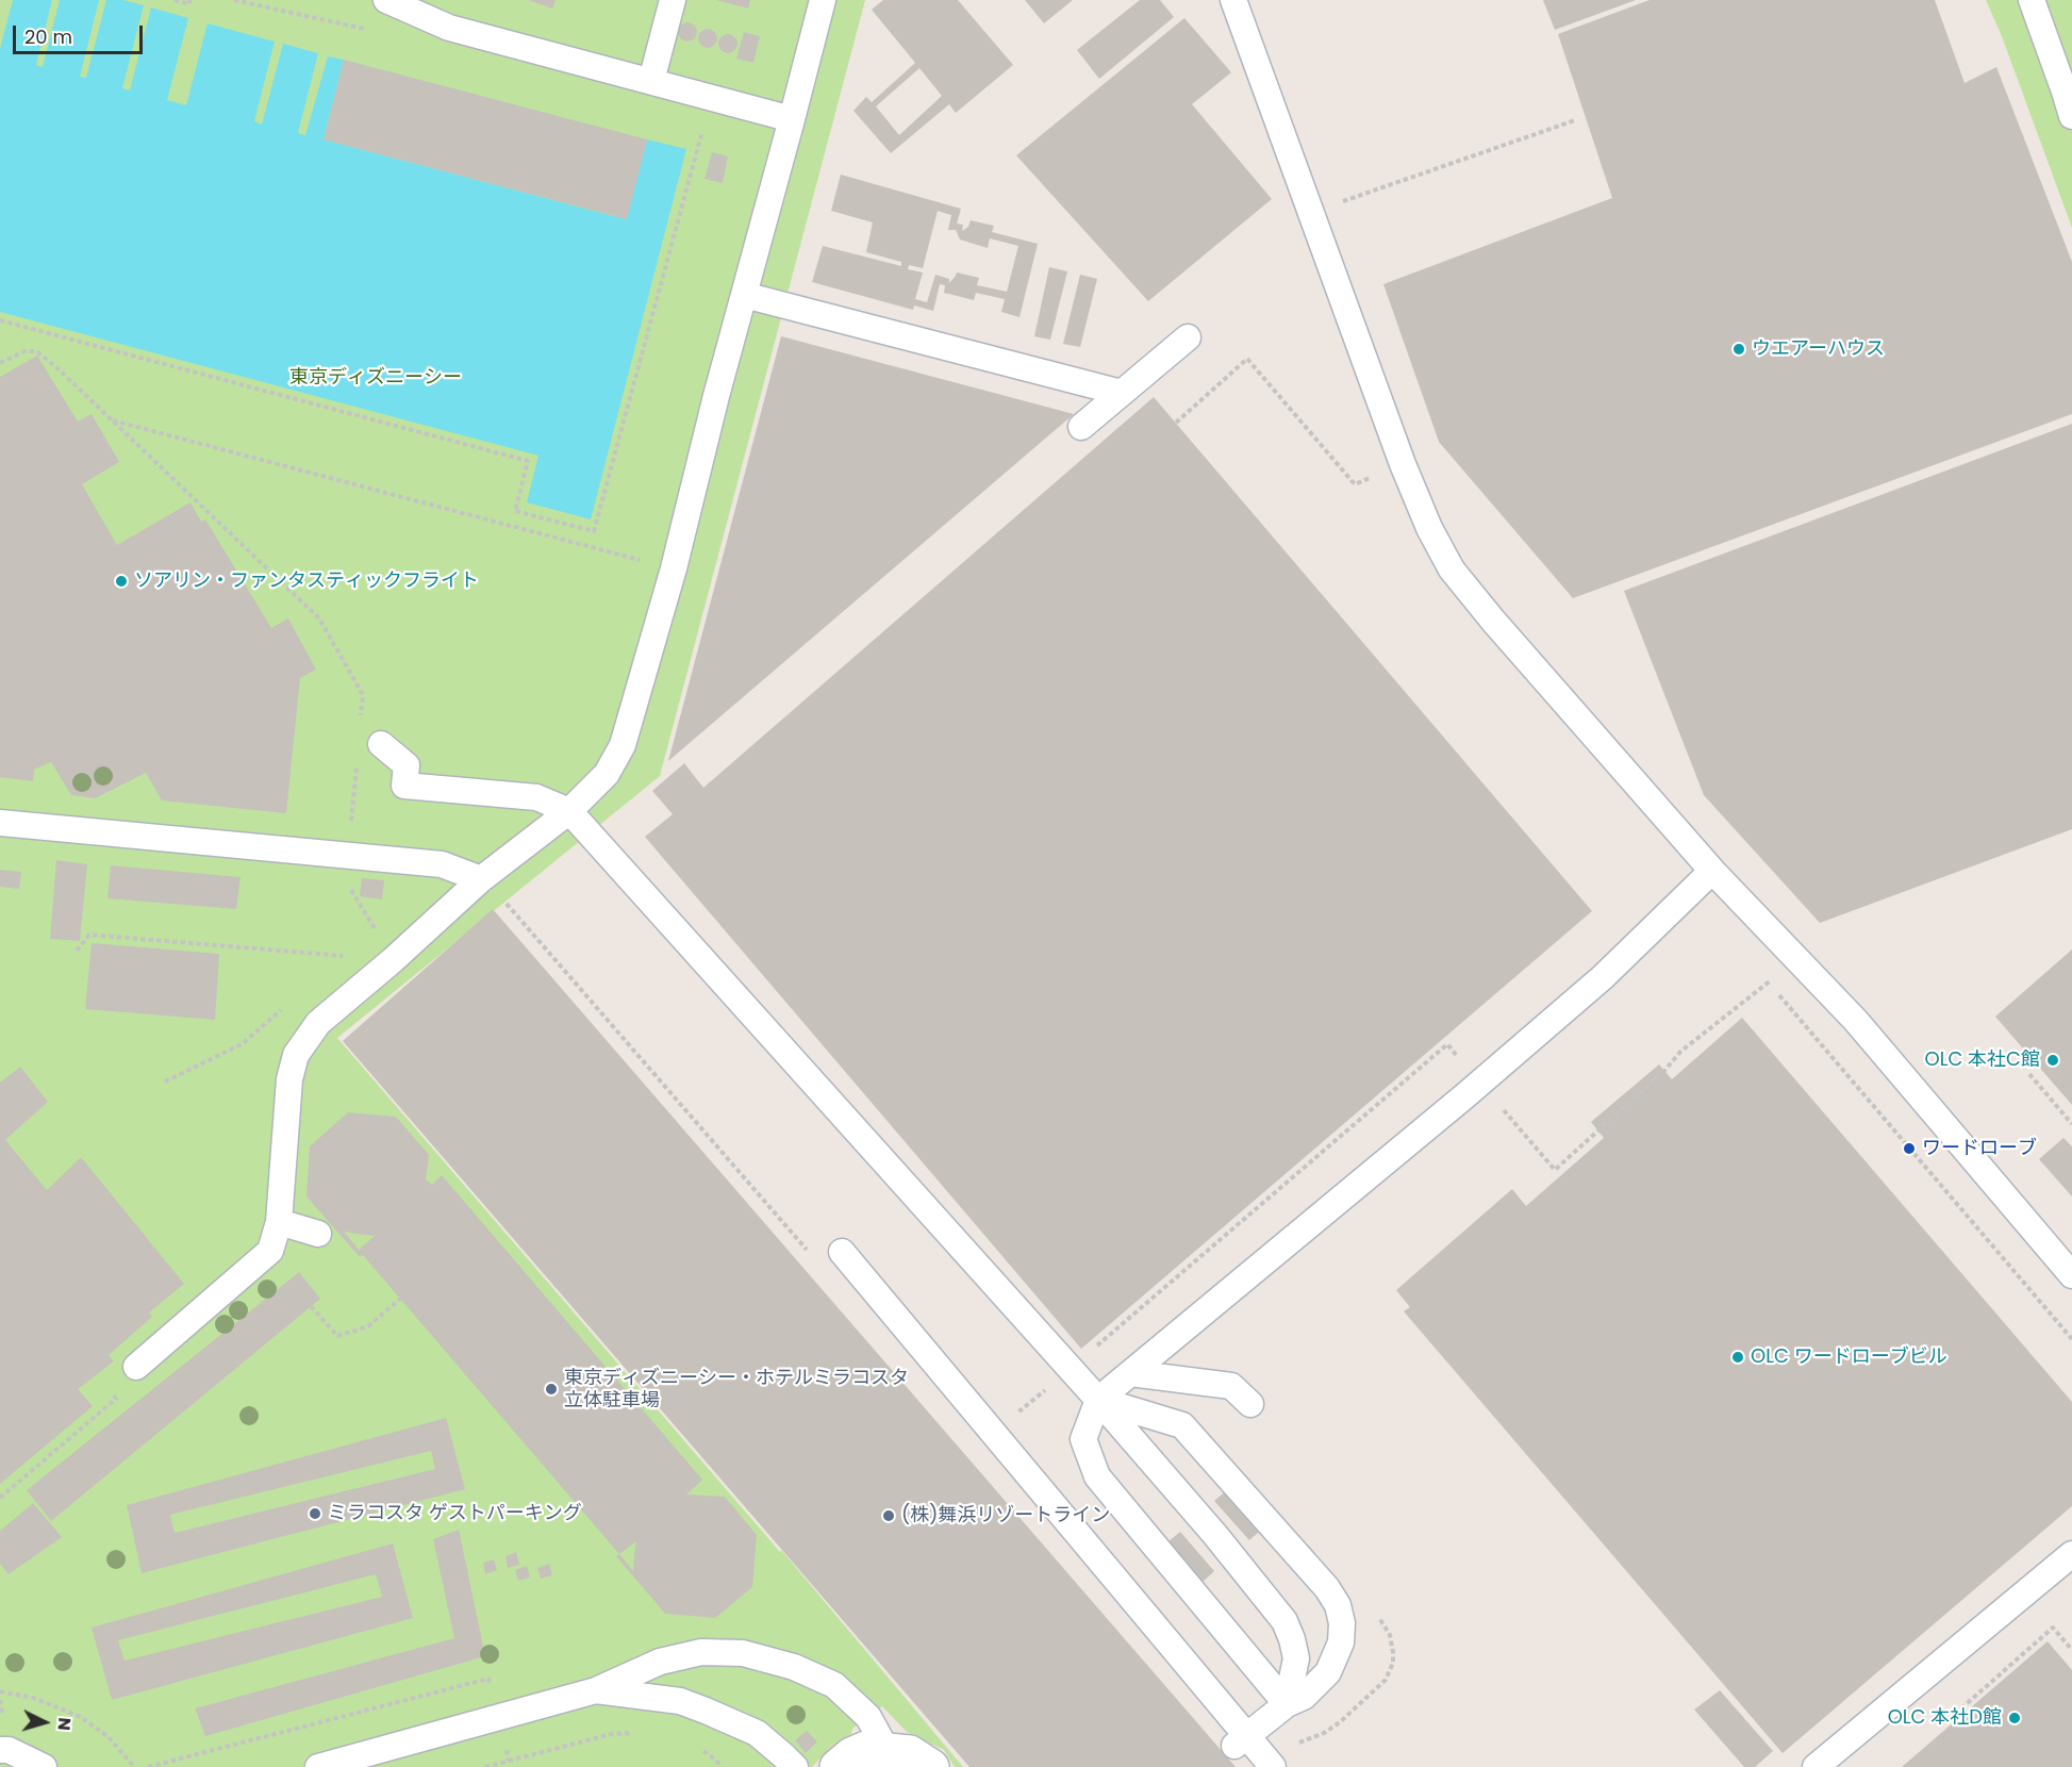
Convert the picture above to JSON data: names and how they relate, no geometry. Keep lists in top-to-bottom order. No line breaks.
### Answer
{"parks":["東京ディズニーシー"],"places":["ウエアーハウス","ソアリン・ファンタスティックフライト","OLC 本社C館","ワードローブ","OLC ワードローブビル","東京ディズニーシー・ホテルミラコスタ 立体駐車場","ミラコスタ ゲストパーキング","(株)舞浜リゾートライン","OLC 本社D館"],"scale_bar":"20 m","north":"right"}
